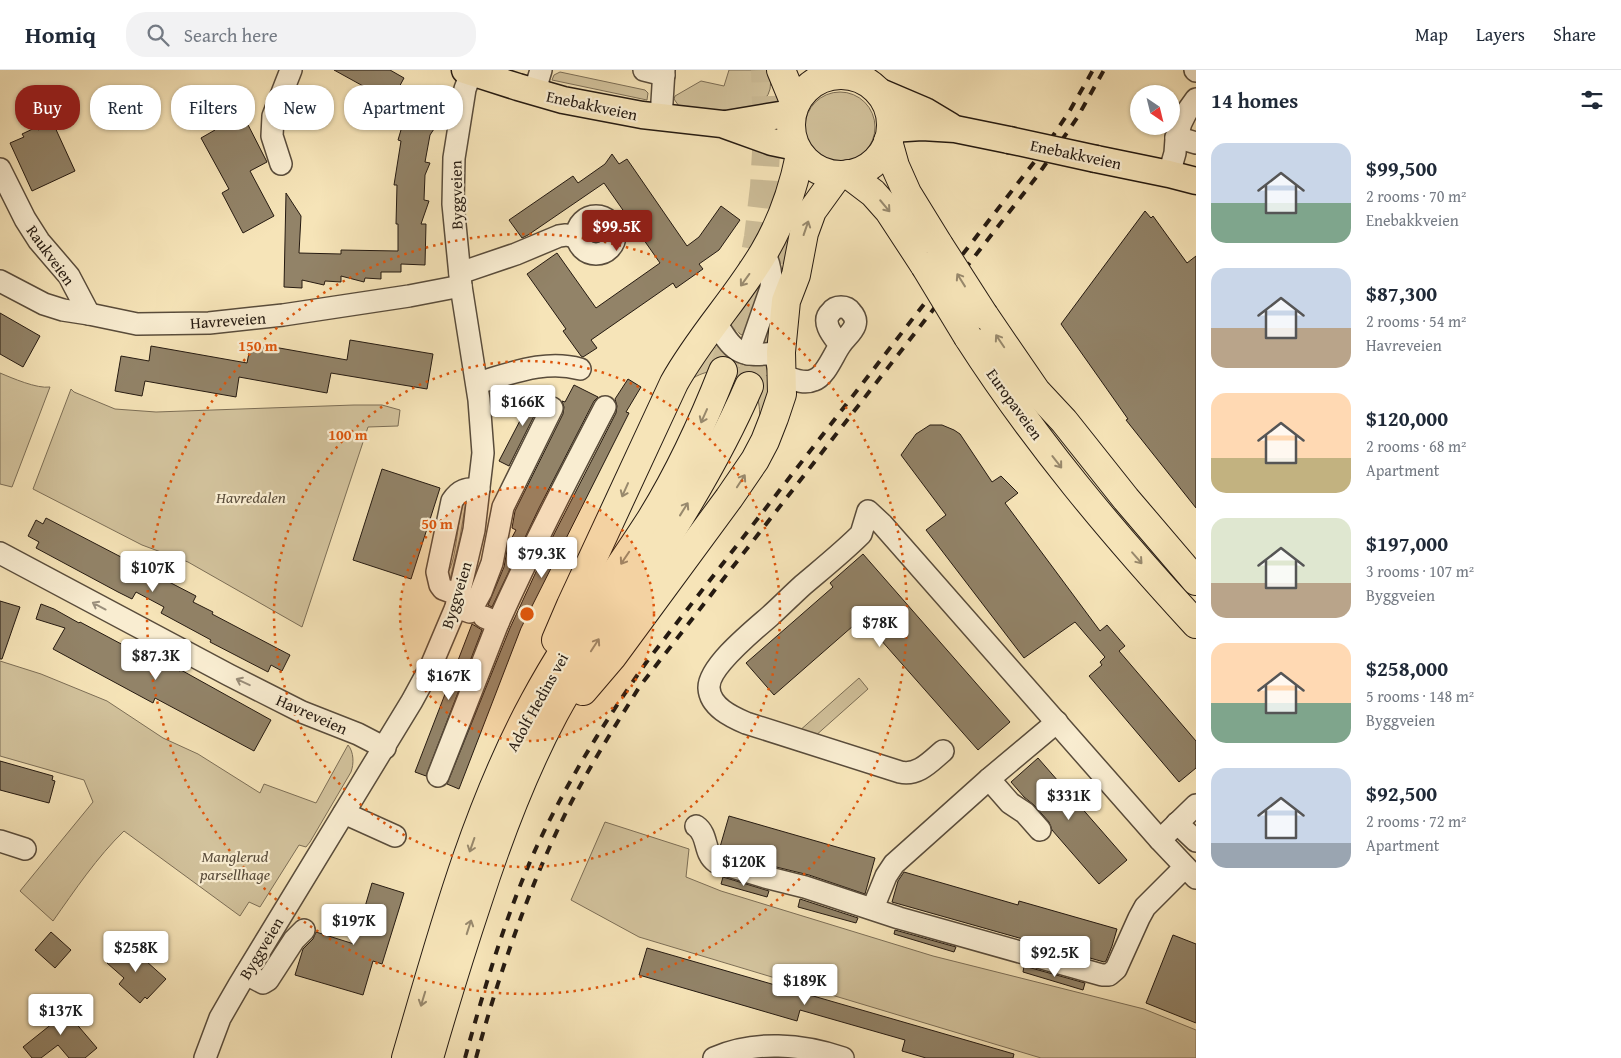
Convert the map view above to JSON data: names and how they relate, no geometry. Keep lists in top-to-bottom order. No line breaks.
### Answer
{"streets":{"highway":["Europaveien","Adolf Hedins vei"],"main road":["Enebakkveien"],"street":["Byggveien","Raukveien","Havreveien"]},"crossings":[["Enebakkveien","Byggveien"],["Enebakkveien","Europaveien"],["Byggveien","Havreveien"],["Raukveien","Havreveien"]],"one_way":["Havreveien"],"parks":["Havredalen","Manglerud parsellhage"],"north":"bottom right","page":{"header":"Homiq","search":"Search here","nav":["Map","Layers","Share"],"heading":"14 homes","chip":["Buy","Rent","Filters","New","Apartment"],"list":[{"name":"$99,500","note":"2 rooms · 70 m² · Enebakkveien"},{"name":"$87,300","note":"2 rooms · 54 m² · Havreveien"},{"name":"$120,000","note":"2 rooms · 68 m² · Apartment"},{"name":"$197,000","note":"3 rooms · 107 m² · Byggveien"},{"name":"$258,000","note":"5 rooms · 148 m² · Byggveien"},{"name":"$92,500","note":"2 rooms · 72 m² · Apartment"}],"price":["$99.5K","$166K","$79.3K","$107K","$78K","$87.3K","$167K","$331K","$120K","$197K","$258K","$92.5K","$189K","$137K"]},"rings":["150 m","100 m","50 m"]}
